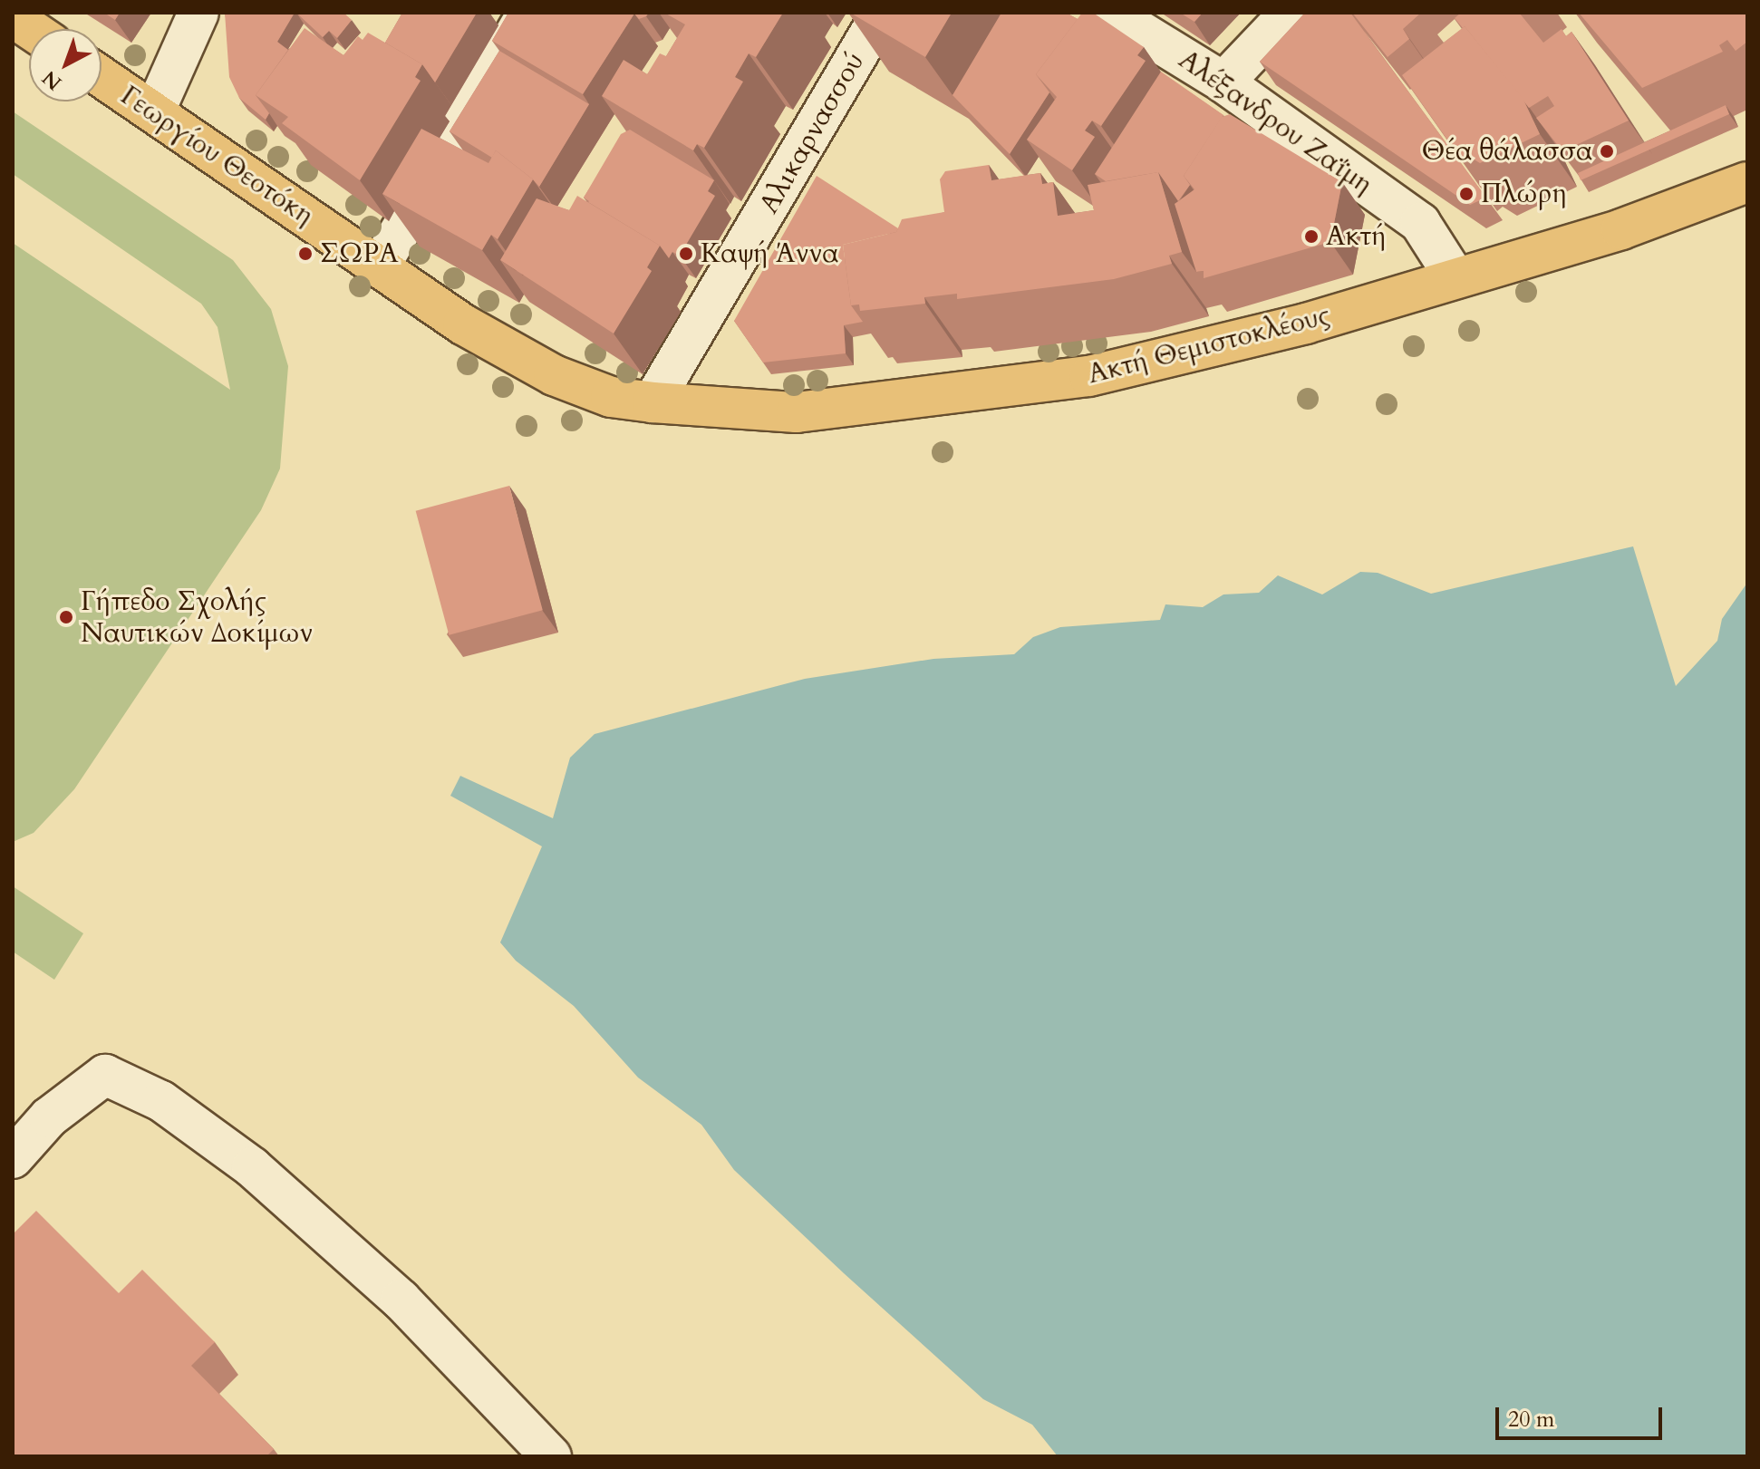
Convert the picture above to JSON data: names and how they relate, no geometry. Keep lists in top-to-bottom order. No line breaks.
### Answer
{"streets":{"main road":["Γεωργίου Θεοτόκη","Ακτή Θεμιστοκλέους"],"street":["Αλέξανδρου Ζαΐμη","Αλικαρνασσού"]},"crossings":[["Αλέξανδρου Ζαΐμη","Ακτή Θεμιστοκλέους"],["Αλικαρνασσού","Γεωργίου Θεοτόκη"],["Αλικαρνασσού","Ακτή Θεμιστοκλέους"],["Γεωργίου Θεοτόκη","Ακτή Θεμιστοκλέους"]],"places":["Θέα θάλασσα","Πλώρη","Ακτή","ΣΩΡΑ","Καψή Άννα","Γήπεδο Σχολής Ναυτικών Δοκίμων"],"scale_bar":"20 m","north":"bottom left"}
